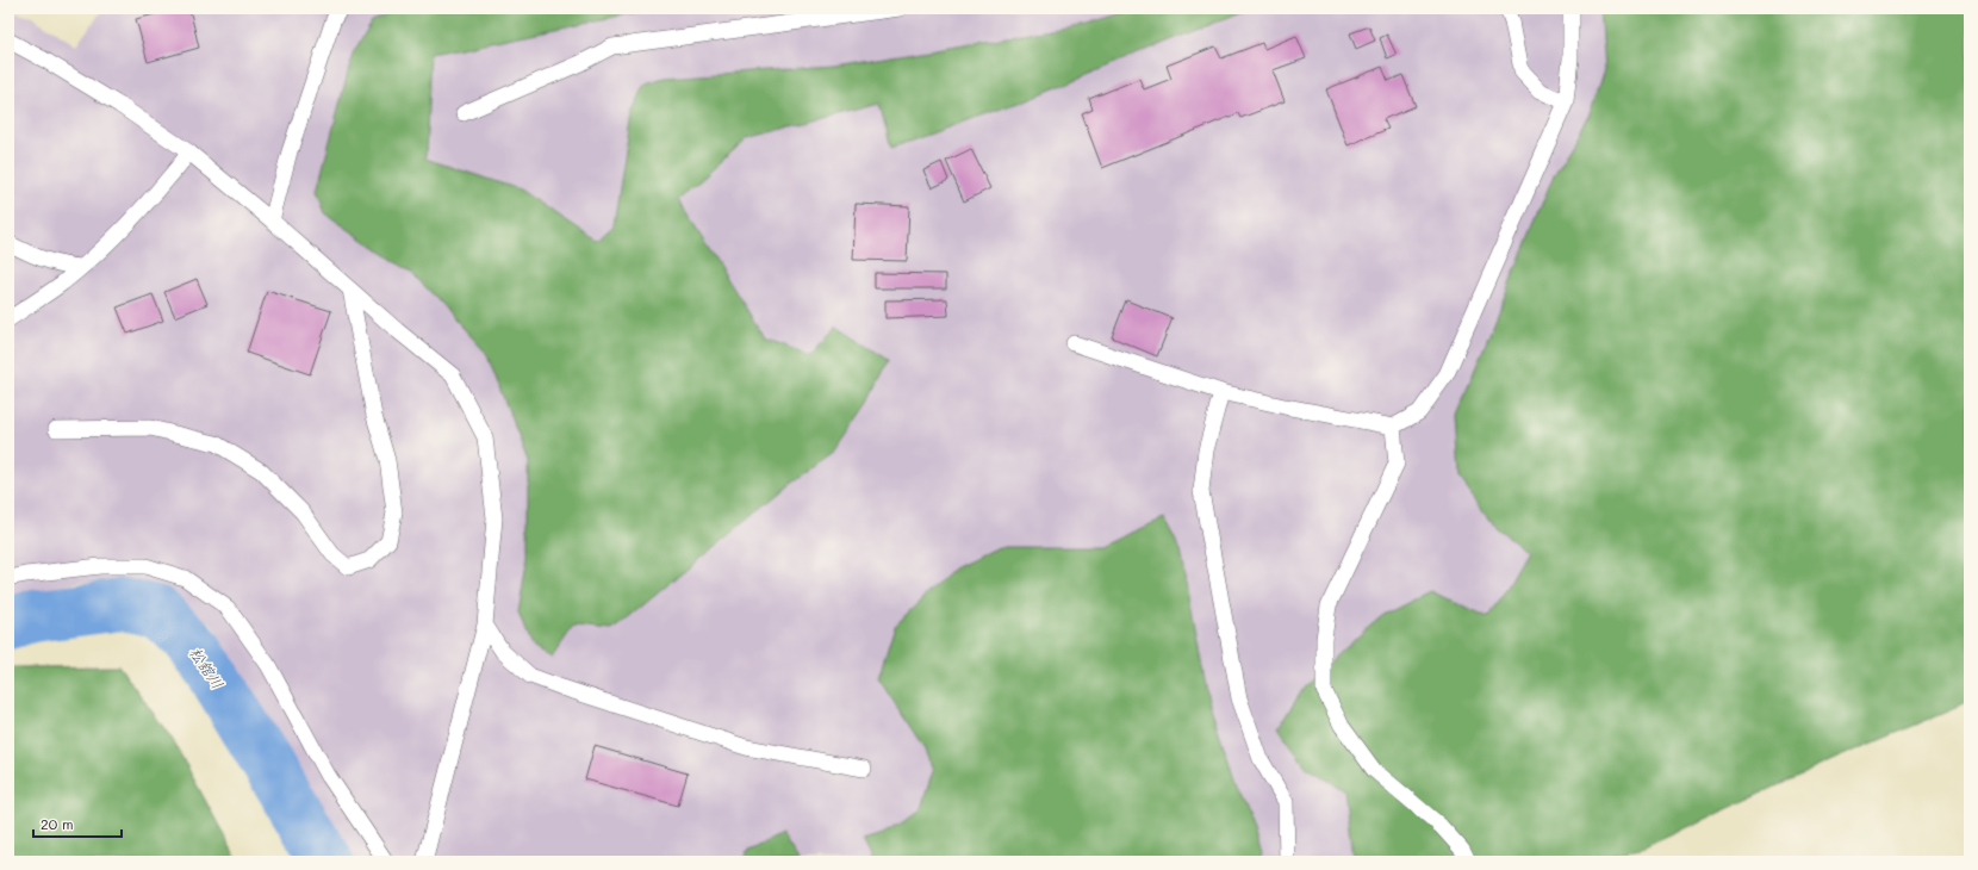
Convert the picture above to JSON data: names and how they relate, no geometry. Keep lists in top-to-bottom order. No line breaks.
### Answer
{"water":["松舘川"],"scale_bar":"20 m"}
